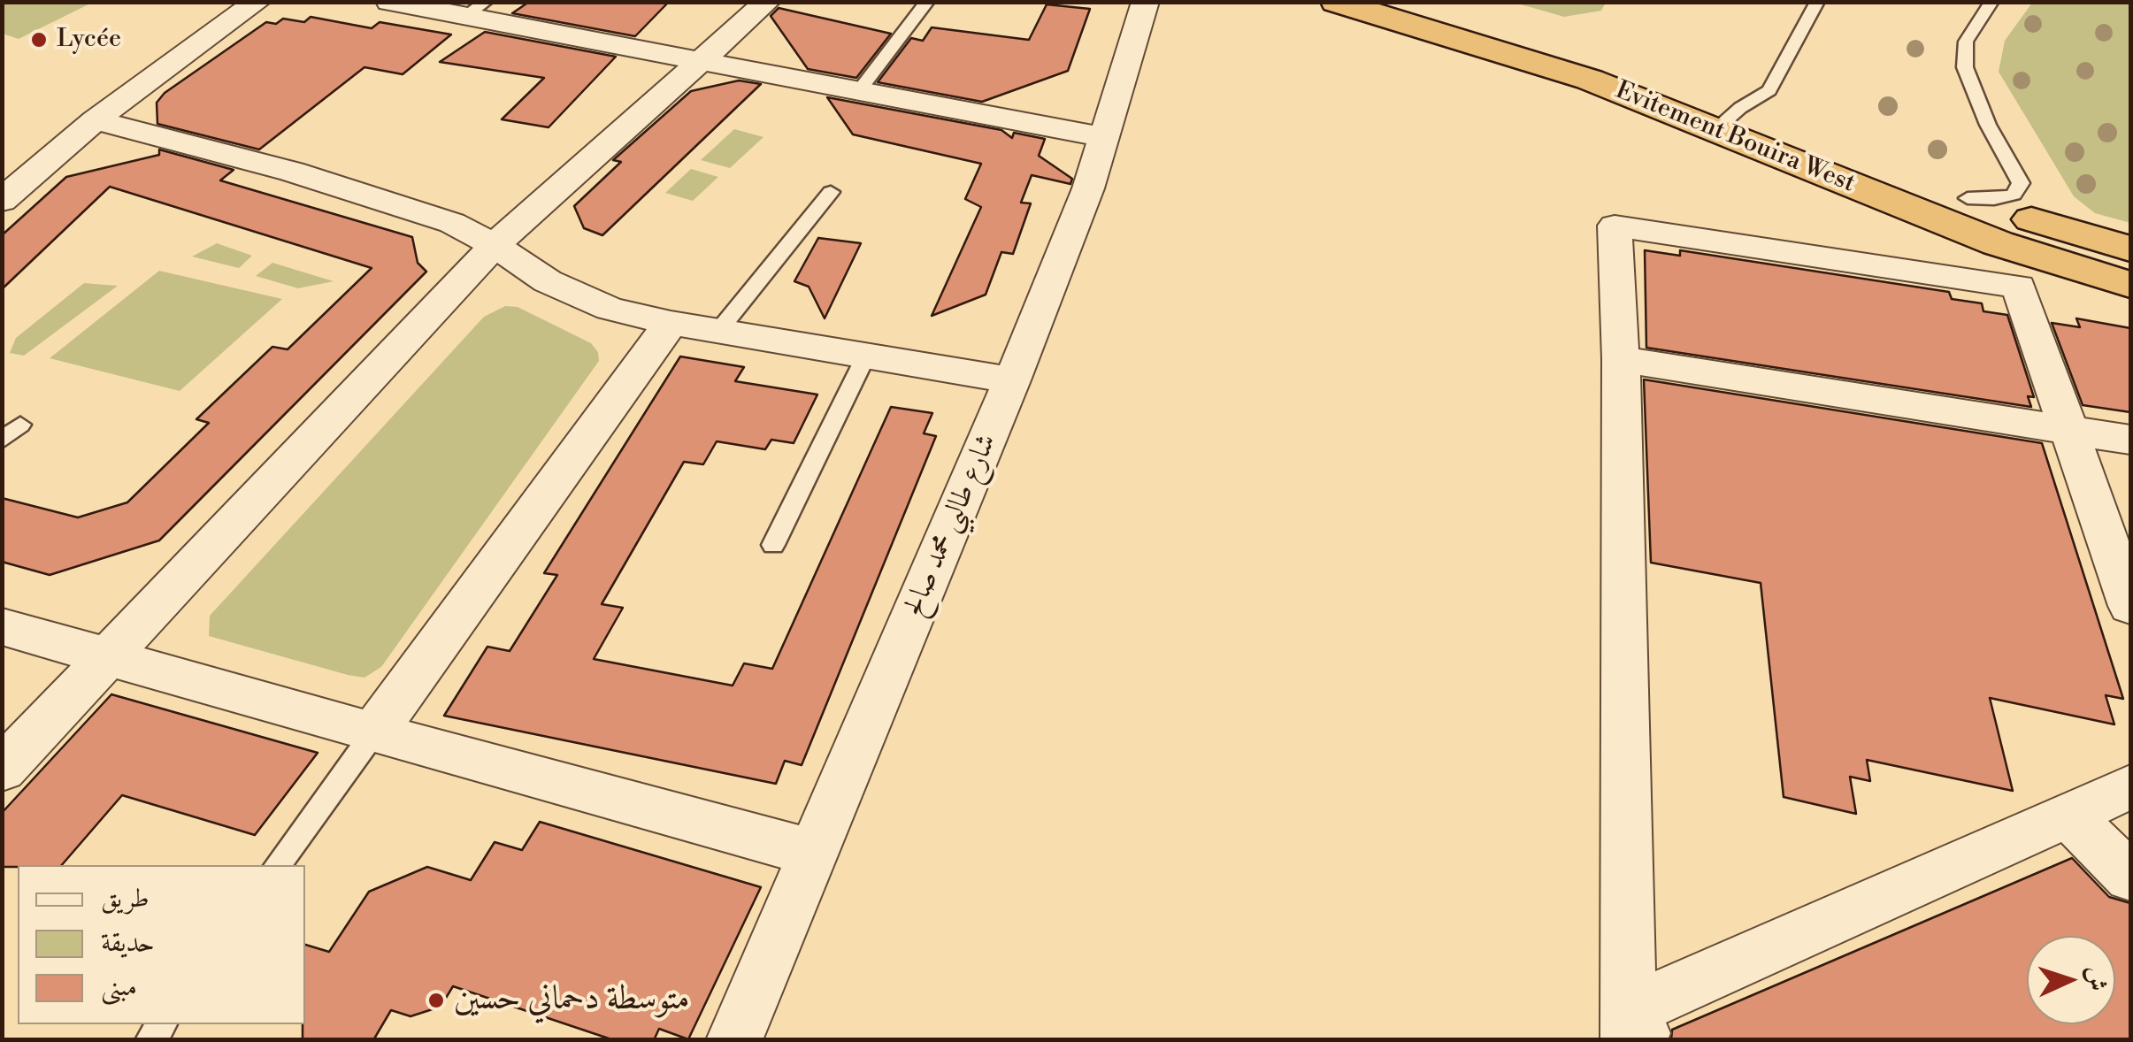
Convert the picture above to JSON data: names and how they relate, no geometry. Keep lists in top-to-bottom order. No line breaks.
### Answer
{"streets":{"highway":["Evitement Bouira West"],"street":["شارع طالبي محمد صالح"]},"places":["Lycée","متوسطة دحماني حسين"],"legend":["طريق","حديقة","مبنى"],"north":"right"}
